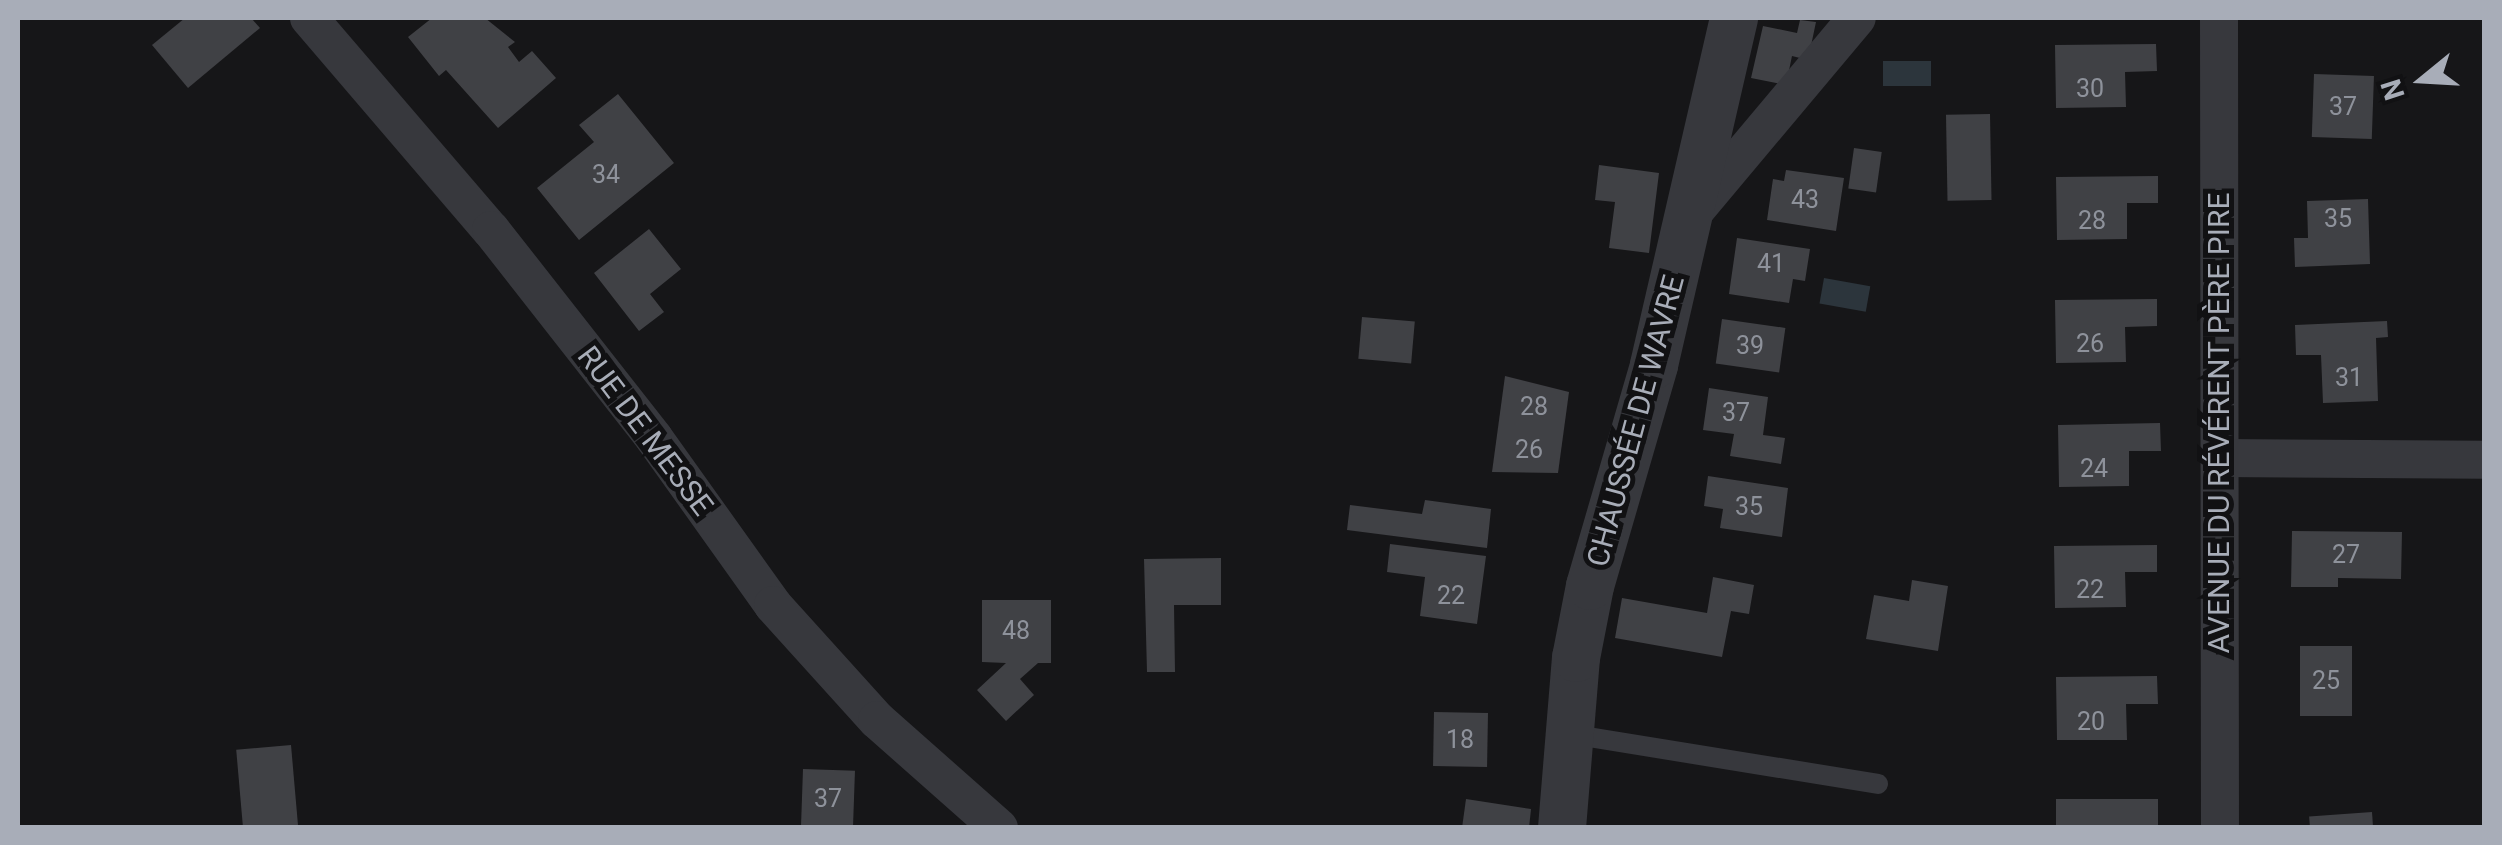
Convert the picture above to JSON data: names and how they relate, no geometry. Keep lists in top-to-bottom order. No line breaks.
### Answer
{"streets":{"street":["CHAUSSÉE DE WAVRE","AVENUE DU RÉVÉRENT PÈRE PIRE","RUE DE MESSE"]},"house_numbers":["30","37","34","43","35","28","41","26","39","31","28","37","26","24","35","27","22","22","48","25","20","18","37"],"north":"left"}
